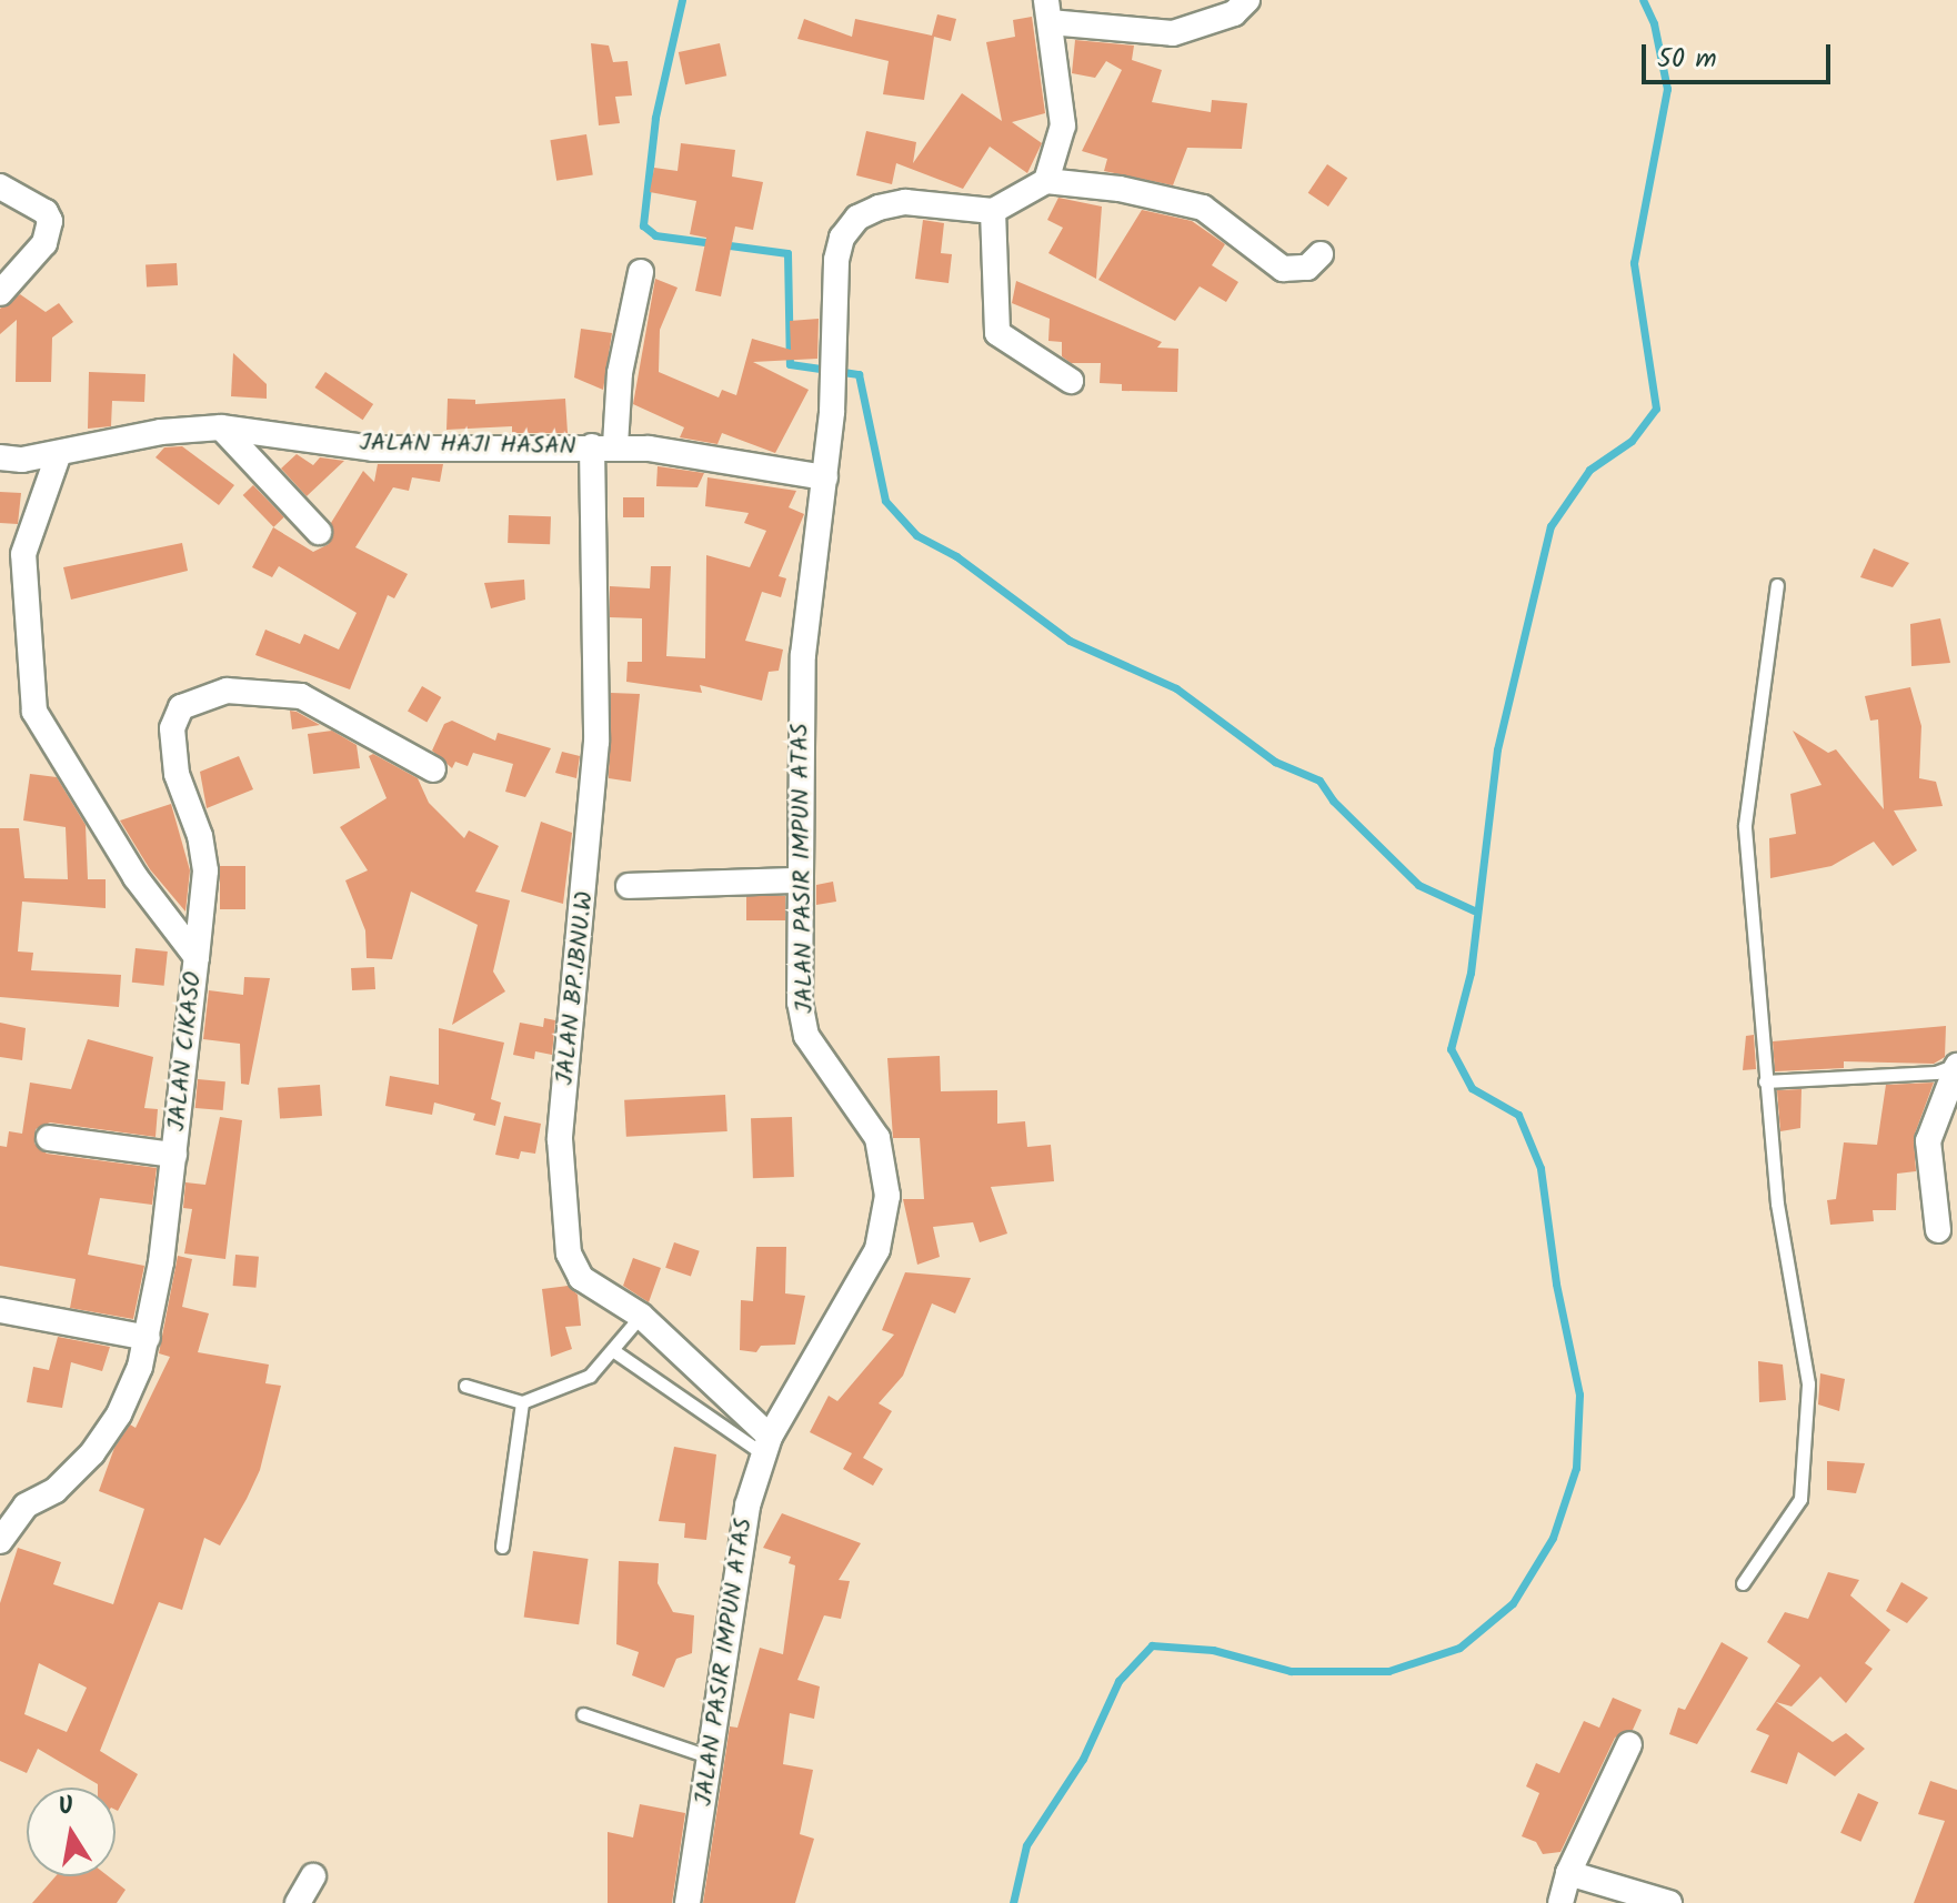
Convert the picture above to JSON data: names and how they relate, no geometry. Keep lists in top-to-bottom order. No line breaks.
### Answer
{"streets":{"street":["JALAN HAJI HASAN","JALAN PASIR IMPUN ATAS","JALAN BP.IBNU.W","JALAN CIKASO"]},"crossings":[["JALAN HAJI HASAN","JALAN PASIR IMPUN ATAS"],["JALAN HAJI HASAN","JALAN BP.IBNU.W"],["JALAN HAJI HASAN","JALAN CIKASO"],["JALAN PASIR IMPUN ATAS","JALAN BP.IBNU.W"]],"scale_bar":"50 m","north":"top"}
